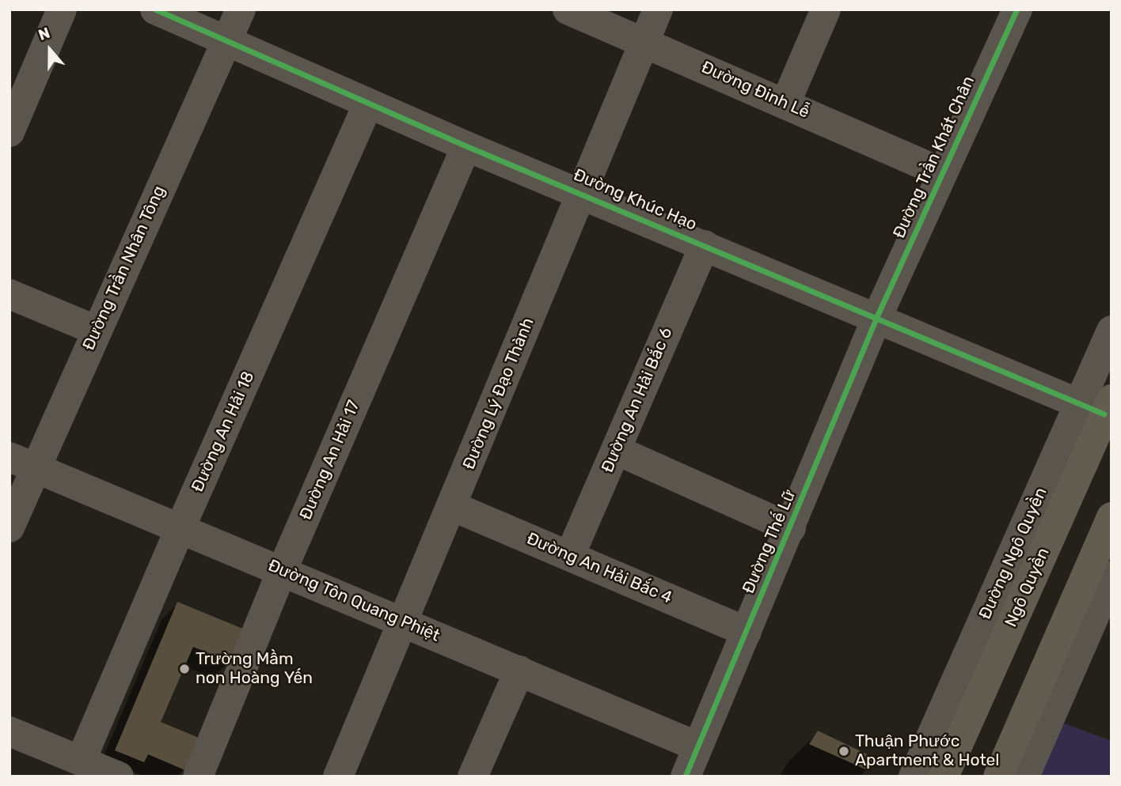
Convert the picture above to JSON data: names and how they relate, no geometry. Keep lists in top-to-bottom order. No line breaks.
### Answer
{"streets":{"highway":["Ngô Quyền"],"street":["Đường Đinh Lễ","Đường Trần Khát Chân","Đường Khúc Hạo","Đường Trần Nhân Tông","Đường Lý Đạo Thành","Đường An Hải Bắc 6","Đường An Hải 18","Đường An Hải 17","Đường Thế Lữ","Đường Ngô Quyền","Đường An Hải Bắc 4","Đường Tôn Quang Phiệt"]},"crossings":[["Đường Đinh Lễ","Đường Trần Khát Chân"],["Đường Đinh Lễ","Đường Lý Đạo Thành"],["Đường Trần Khát Chân","Đường Khúc Hạo"],["Đường Trần Khát Chân","Đường Thế Lữ"],["Đường Khúc Hạo","Đường Trần Nhân Tông"],["Đường Khúc Hạo","Đường Lý Đạo Thành"],["Đường Khúc Hạo","Đường An Hải Bắc 6"],["Đường Khúc Hạo","Đường An Hải 18"],["Đường Khúc Hạo","Đường An Hải 17"],["Đường Khúc Hạo","Đường Thế Lữ"],["Đường Khúc Hạo","Đường Ngô Quyền"],["Đường Khúc Hạo","Ngô Quyền"],["Đường Trần Nhân Tông","Đường Tôn Quang Phiệt"],["Đường Lý Đạo Thành","Đường An Hải Bắc 4"],["Đường Lý Đạo Thành","Đường Tôn Quang Phiệt"],["Đường An Hải Bắc 6","Đường An Hải Bắc 4"],["Đường An Hải 18","Đường Tôn Quang Phiệt"],["Đường An Hải 17","Đường Tôn Quang Phiệt"],["Đường Thế Lữ","Đường An Hải Bắc 4"],["Đường Thế Lữ","Đường Tôn Quang Phiệt"],["Đường Ngô Quyền","Ngô Quyền"]],"places":["Trường Mầm non Hoàng Yến","Thuận Phước Apartment & Hotel"],"north":"top"}
